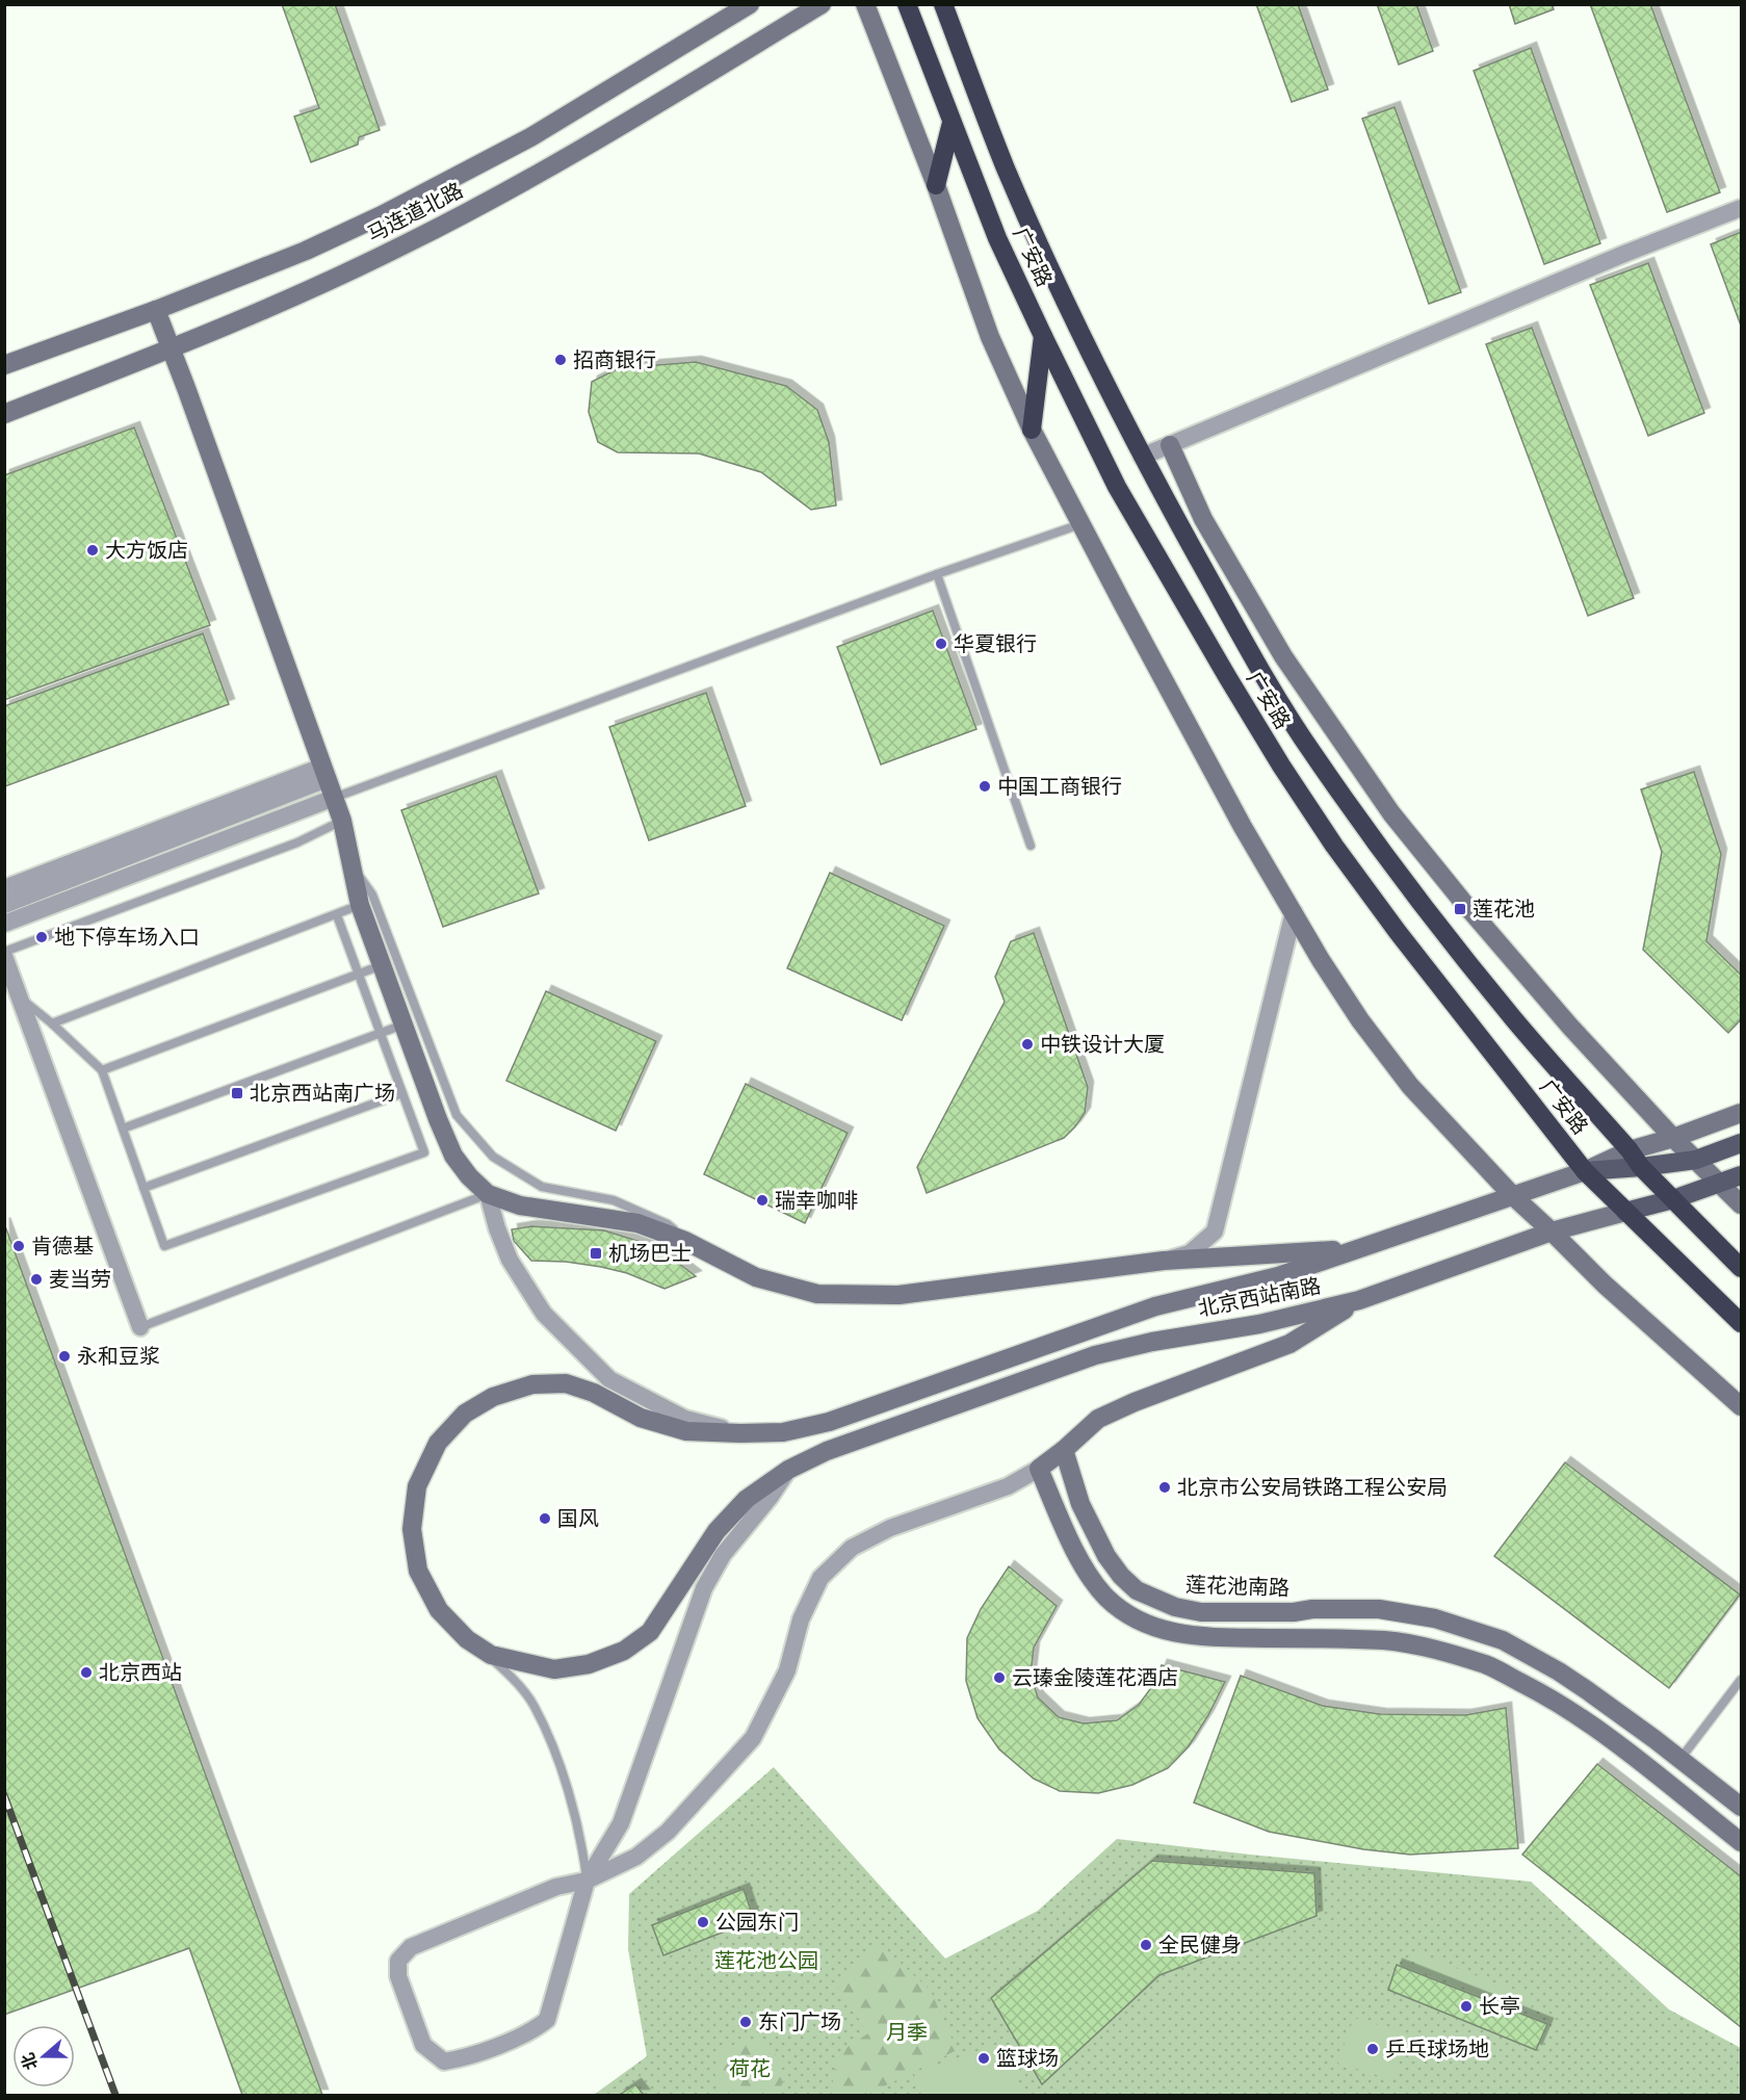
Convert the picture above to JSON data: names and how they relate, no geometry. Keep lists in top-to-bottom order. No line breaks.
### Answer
{"streets":{"highway":["广安路"],"main road":["马连道北路","北京西站南路","莲花池南路"]},"crossings":[["广安路","北京西站南路"]],"parks":["莲花池公园","月季","荷花"],"places":{"other":["招商银行","大方饭店","华夏银行","中国工商银行","地下停车场入口","中铁设计大厦","瑞幸咖啡","肯德基","麦当劳","永和豆浆","北京市公安局铁路工程公安局","国风","北京西站","云瑧金陵莲花酒店","公园东门","全民健身","长亭","东门广场","乒乓球场地","篮球场"],"transit":["莲花池","北京西站南广场","机场巴士"]},"north":"left"}
